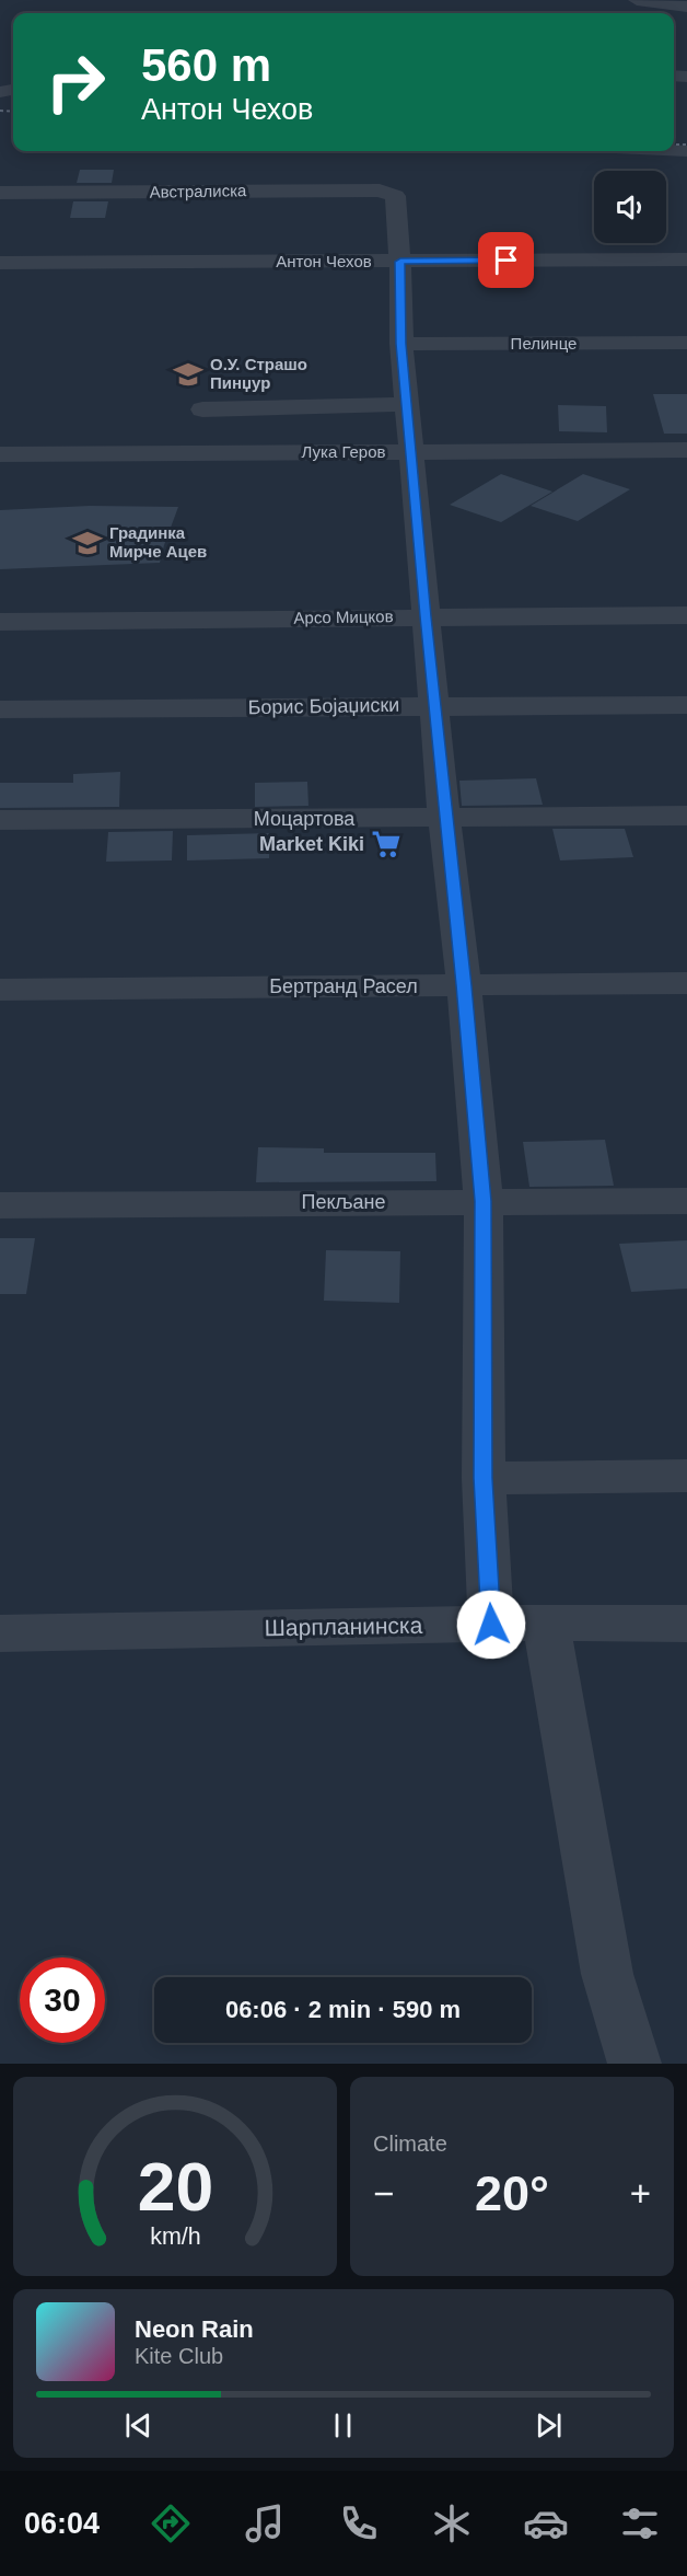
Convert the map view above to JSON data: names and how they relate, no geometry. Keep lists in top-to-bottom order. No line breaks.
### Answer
{"streets":{"street":["Австралиска","Антон Чехов","Пелинце","Лука Геров","Арсо Мицков","Борис Бојаџиски","Моцартова","Бертранд Расел","Пекљане","Шарпланинска"]},"crossings":[["Австралиска","Антон Чехов"]],"places":{"school or university":["О.У. Страшо Пинџур","Градинка Мирче Ацев"],"supermarket":["Market Kiki"]},"page":{"turn":["560 m","Антон Чехов"],"limit":"30","trip":"06:06 · 2 min · 590 m","tile":"Climate","heat":["−","20°","+"],"song":["Neon Rain","Kite Club"],"tabs":"06:04","gauge":["20","km/h"]}}
